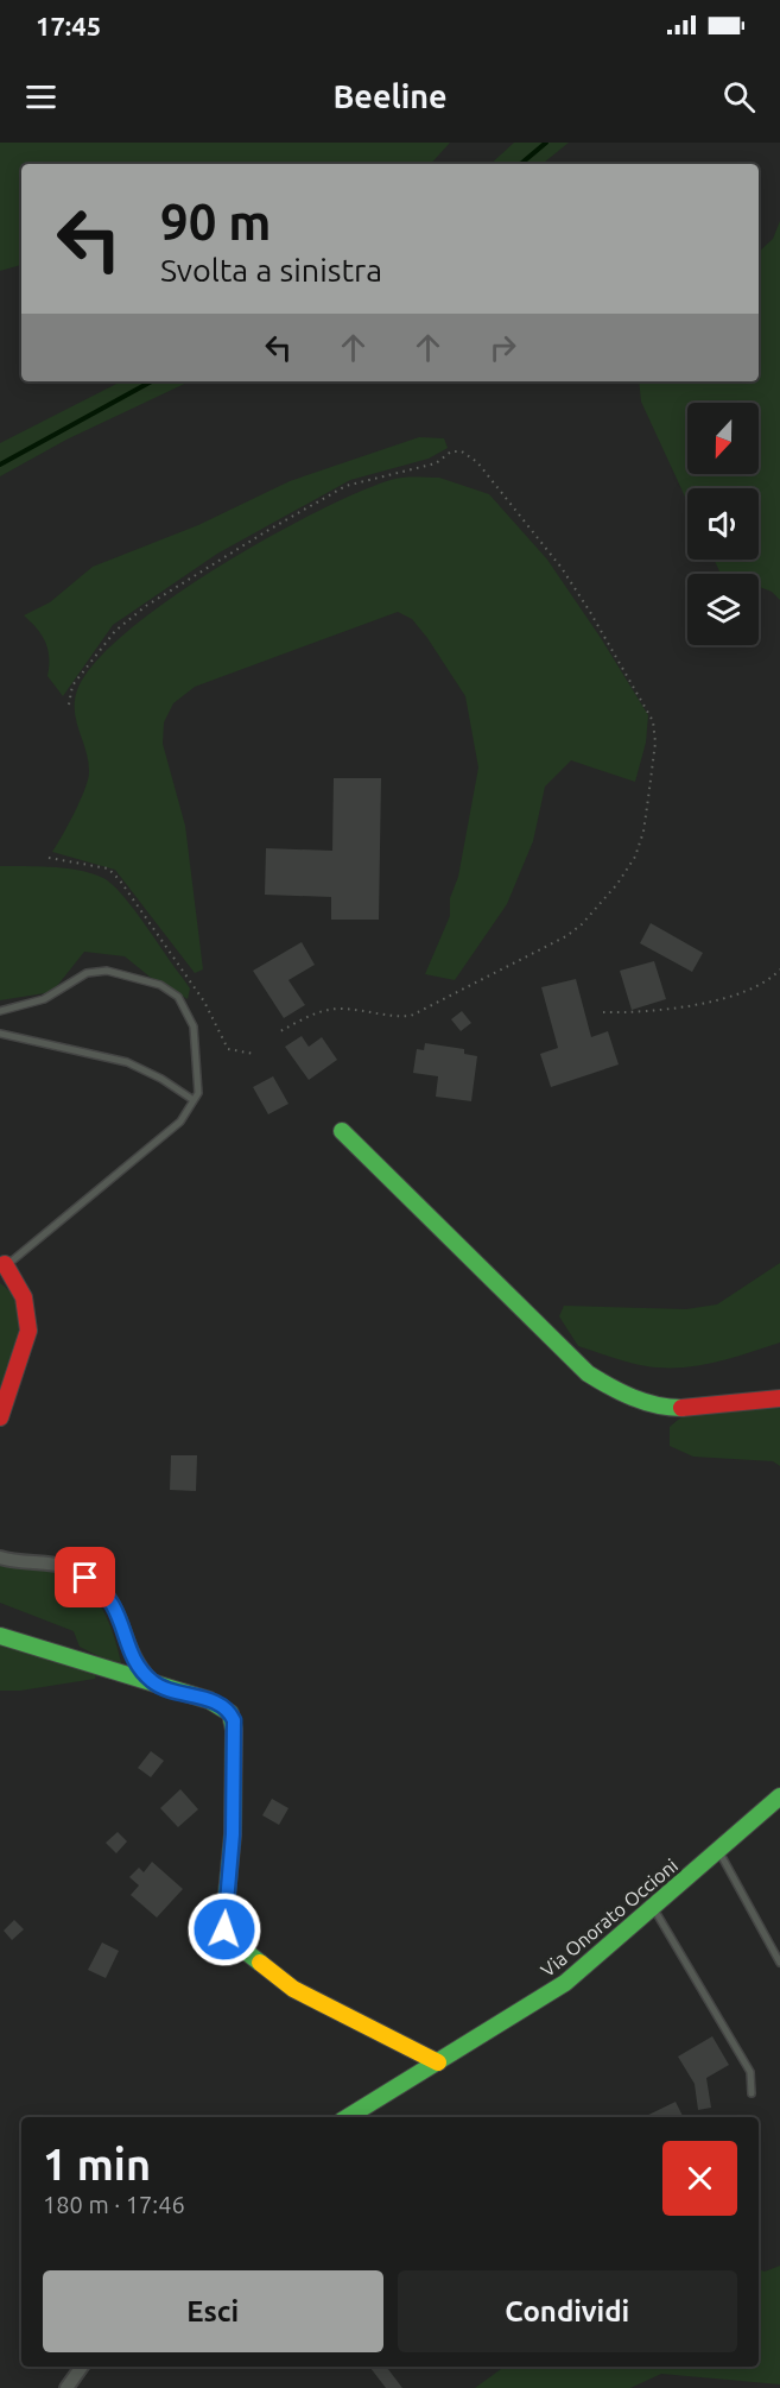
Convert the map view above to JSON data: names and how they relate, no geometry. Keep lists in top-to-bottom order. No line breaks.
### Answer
{"streets":{"street":["Via Onorato Occioni"]},"north":"bottom","page":{"status":"17:45","header":"Beeline","turn":["90 m","Svolta a sinistra"],"heading":["1 min","180 m · 17:46"],"buttons":["Esci","Condividi"]}}
